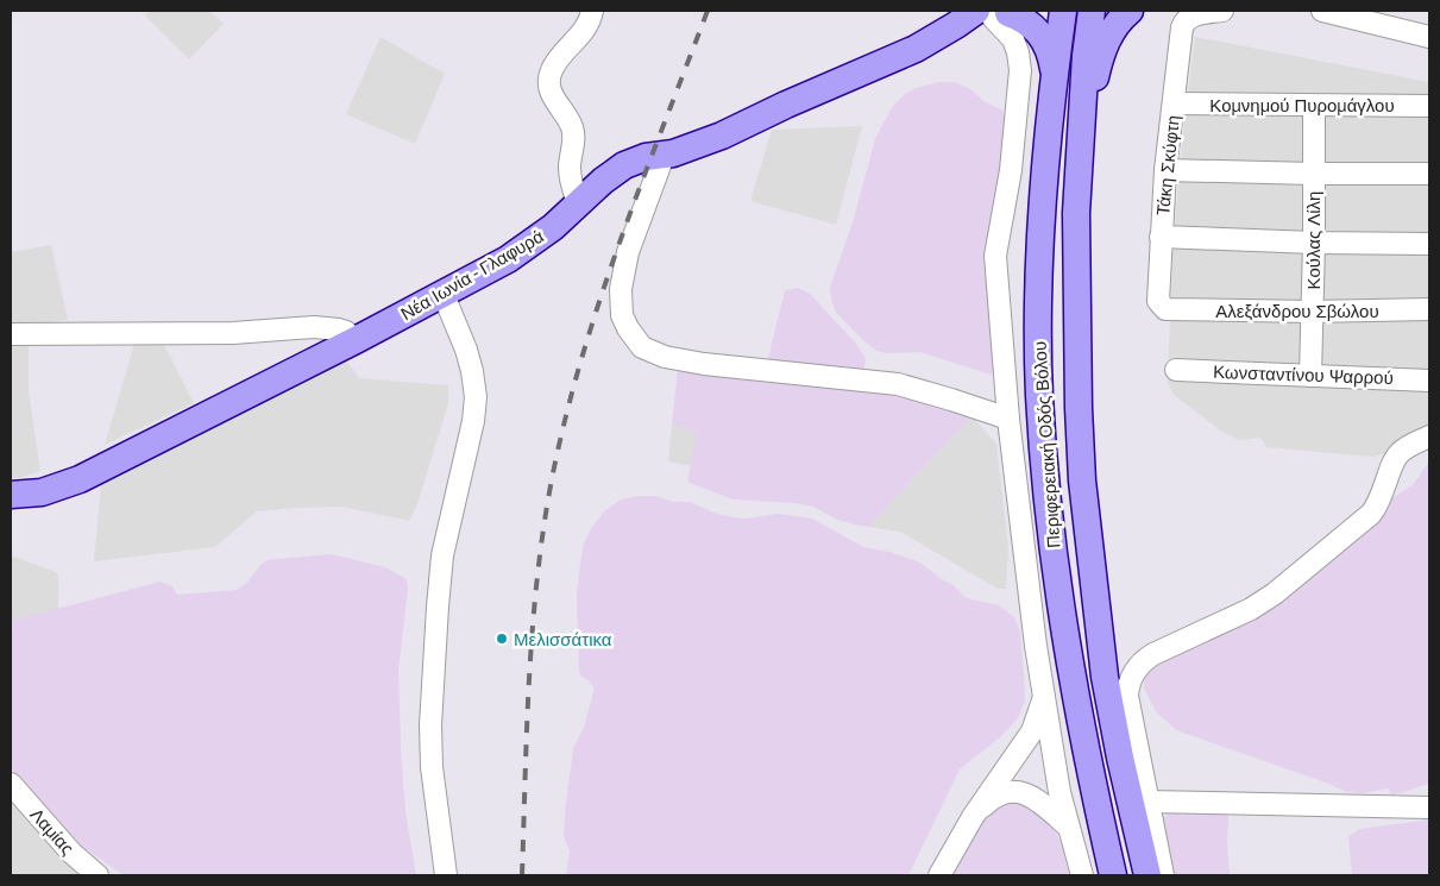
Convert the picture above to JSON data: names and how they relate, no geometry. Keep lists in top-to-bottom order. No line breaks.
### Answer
{"streets":{"main road":["Νέα Ιωνία - Γλαφυρά","Περιφερειακή Οδός Βόλου"],"street":["Κομνημού Πυρομάγλου","Τάκη Σκύφτη","Κούλας Λίλη","Αλεξάνδρου Σβώλου","Κωνσταντίνου Ψαρρού","Λαμίας"]},"crossings":[["Κομνημού Πυρομάγλου","Τάκη Σκύφτη"],["Κομνημού Πυρομάγλου","Κούλας Λίλη"],["Τάκη Σκύφτη","Αλεξάνδρου Σβώλου"],["Κούλας Λίλη","Αλεξάνδρου Σβώλου"],["Κούλας Λίλη","Κωνσταντίνου Ψαρρού"]],"places":["Μελισσάτικα"]}
